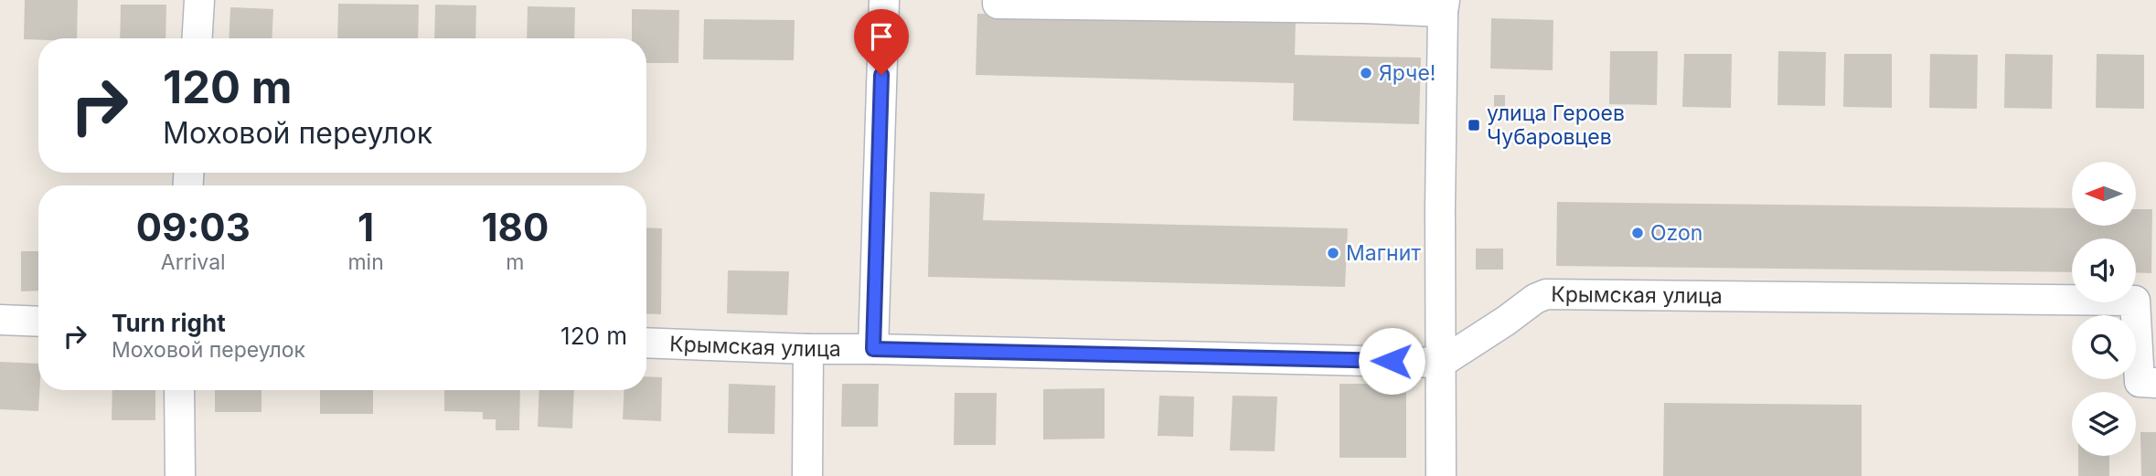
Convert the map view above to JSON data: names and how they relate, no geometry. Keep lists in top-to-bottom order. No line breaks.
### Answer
{"streets":{"street":["Крымская улица"]},"places":{"other":["Ярче!","Ozon","Магнит"],"transit":["улица Героев Чубаровцев"]},"north":"left","page":{"turn":["120 m","Моховой переулок"],"eta":["09:03","Arrival","1","min","180","m"],"list":[{"name":"Turn right","note":"Моховой переулок","value":"120 m"}]}}
